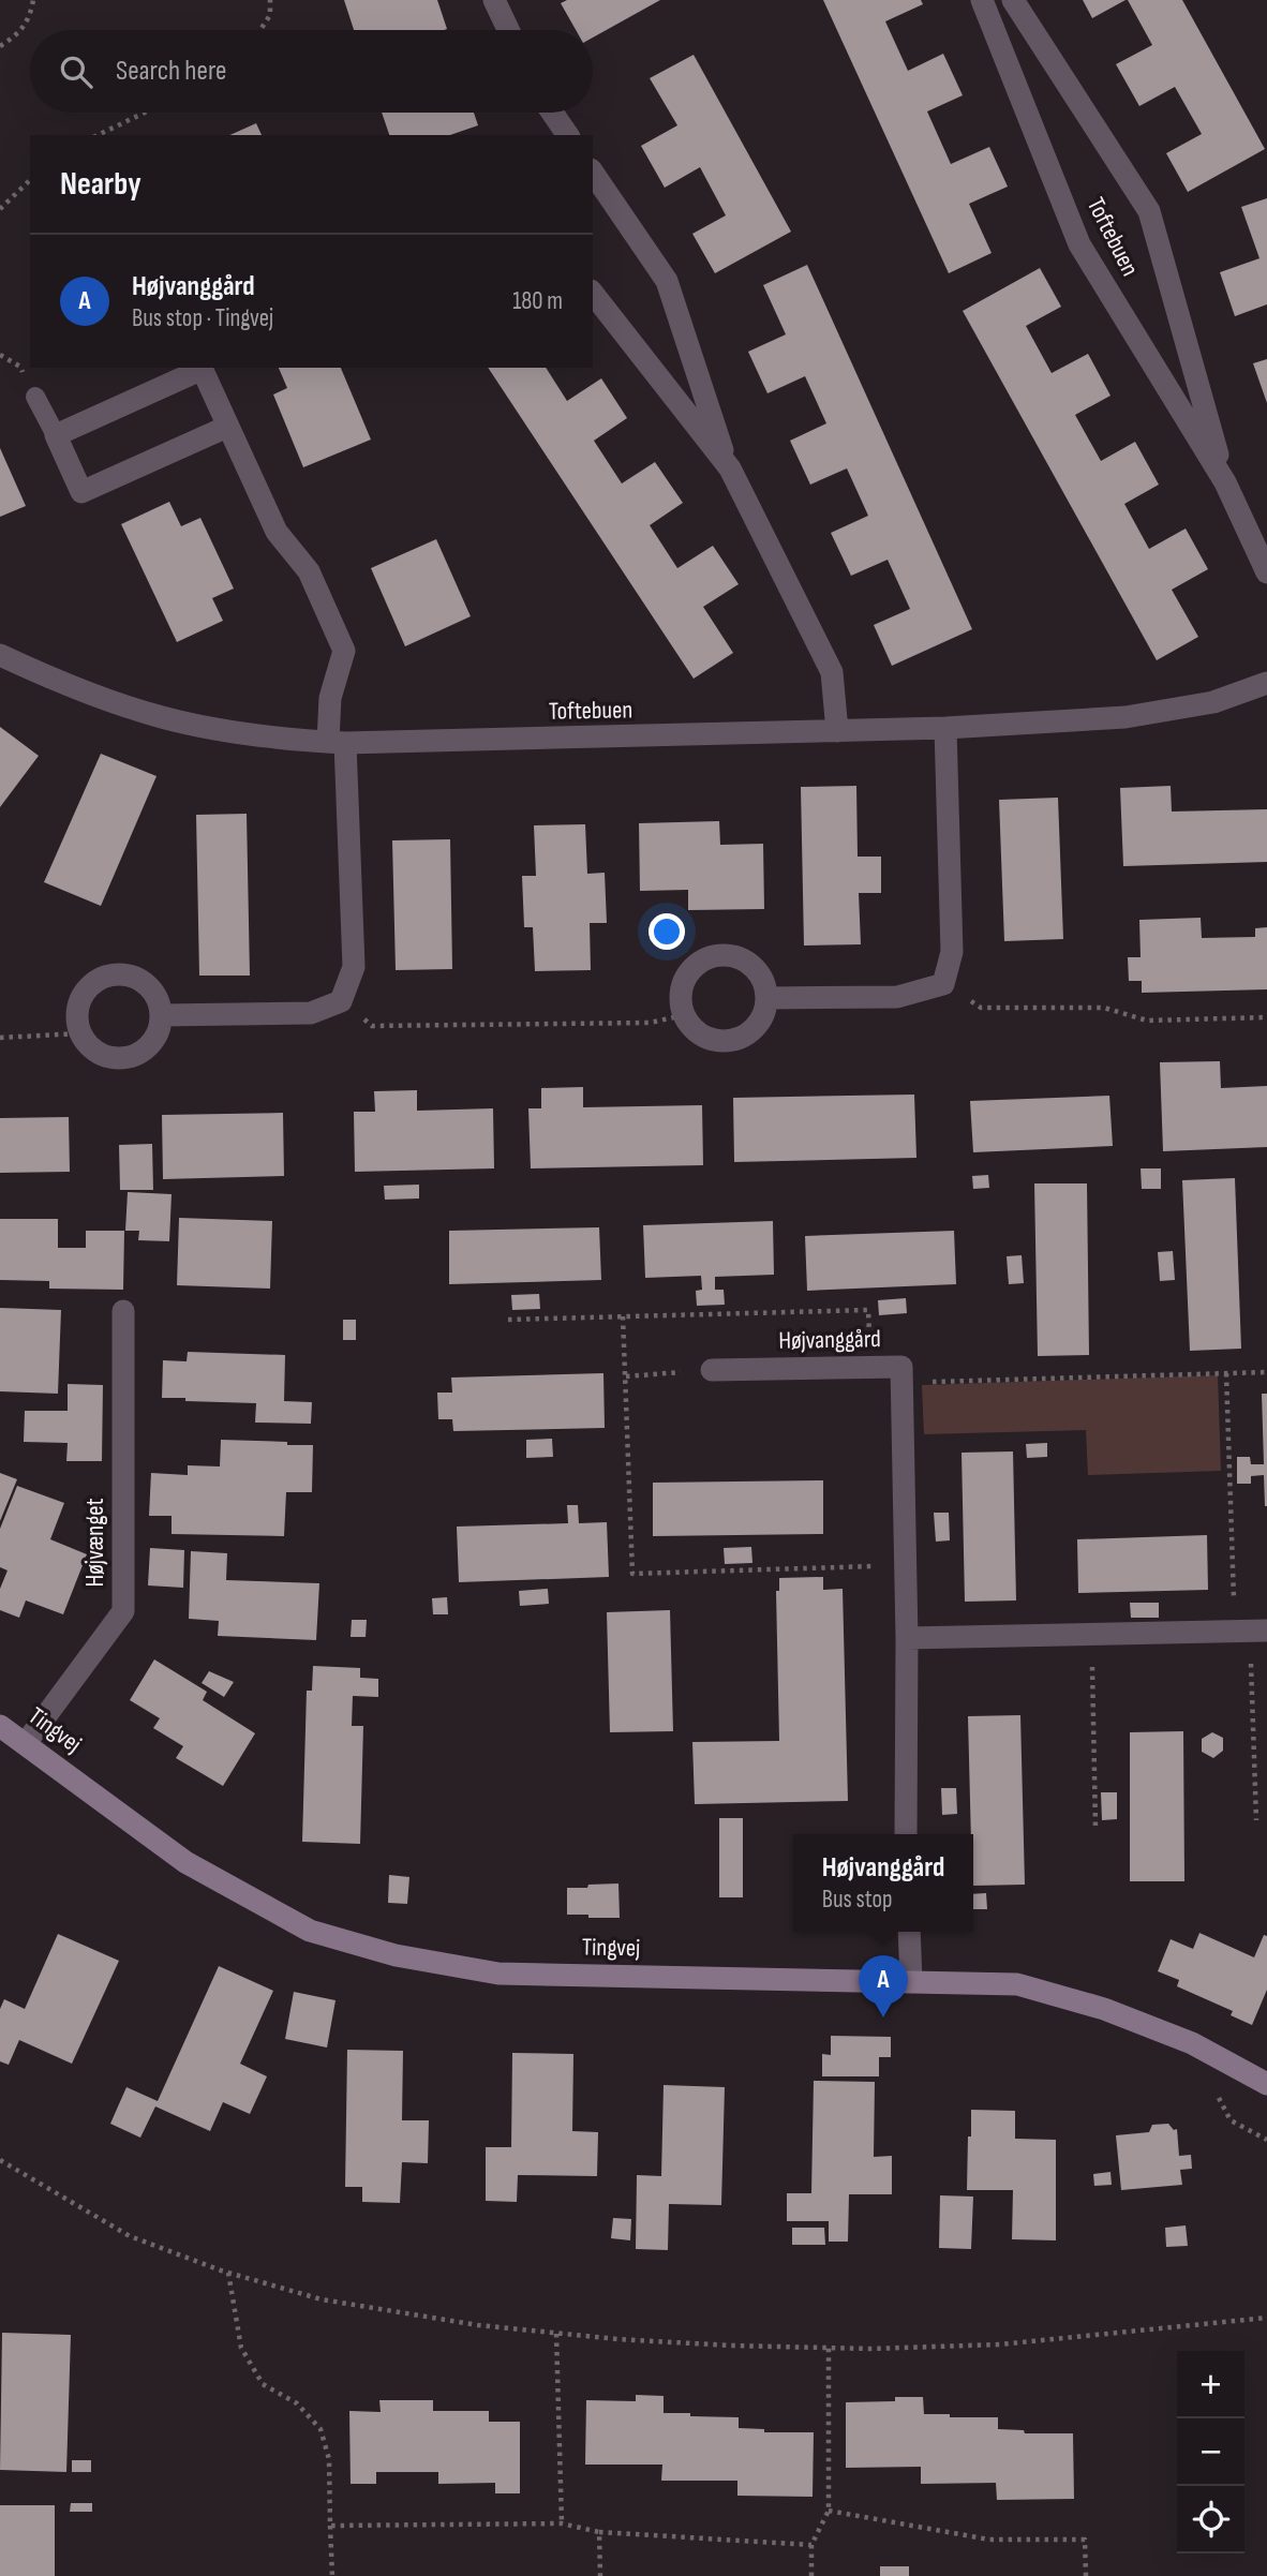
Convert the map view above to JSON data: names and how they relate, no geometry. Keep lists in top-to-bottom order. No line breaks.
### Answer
{"streets":{"street":["Toftebuen","Højvanggård","Højvænget","Tingvej"]},"crossings":[["Højvænget","Tingvej"]],"page":{"search":"Search here","heading":"Nearby","list":[{"mark":"A","name":"Højvanggård","note":"Bus stop · Tingvej","value":"180 m"}],"popup":["Højvanggård","Bus stop"],"pins":"A","map_buttons":["+","−"]}}
